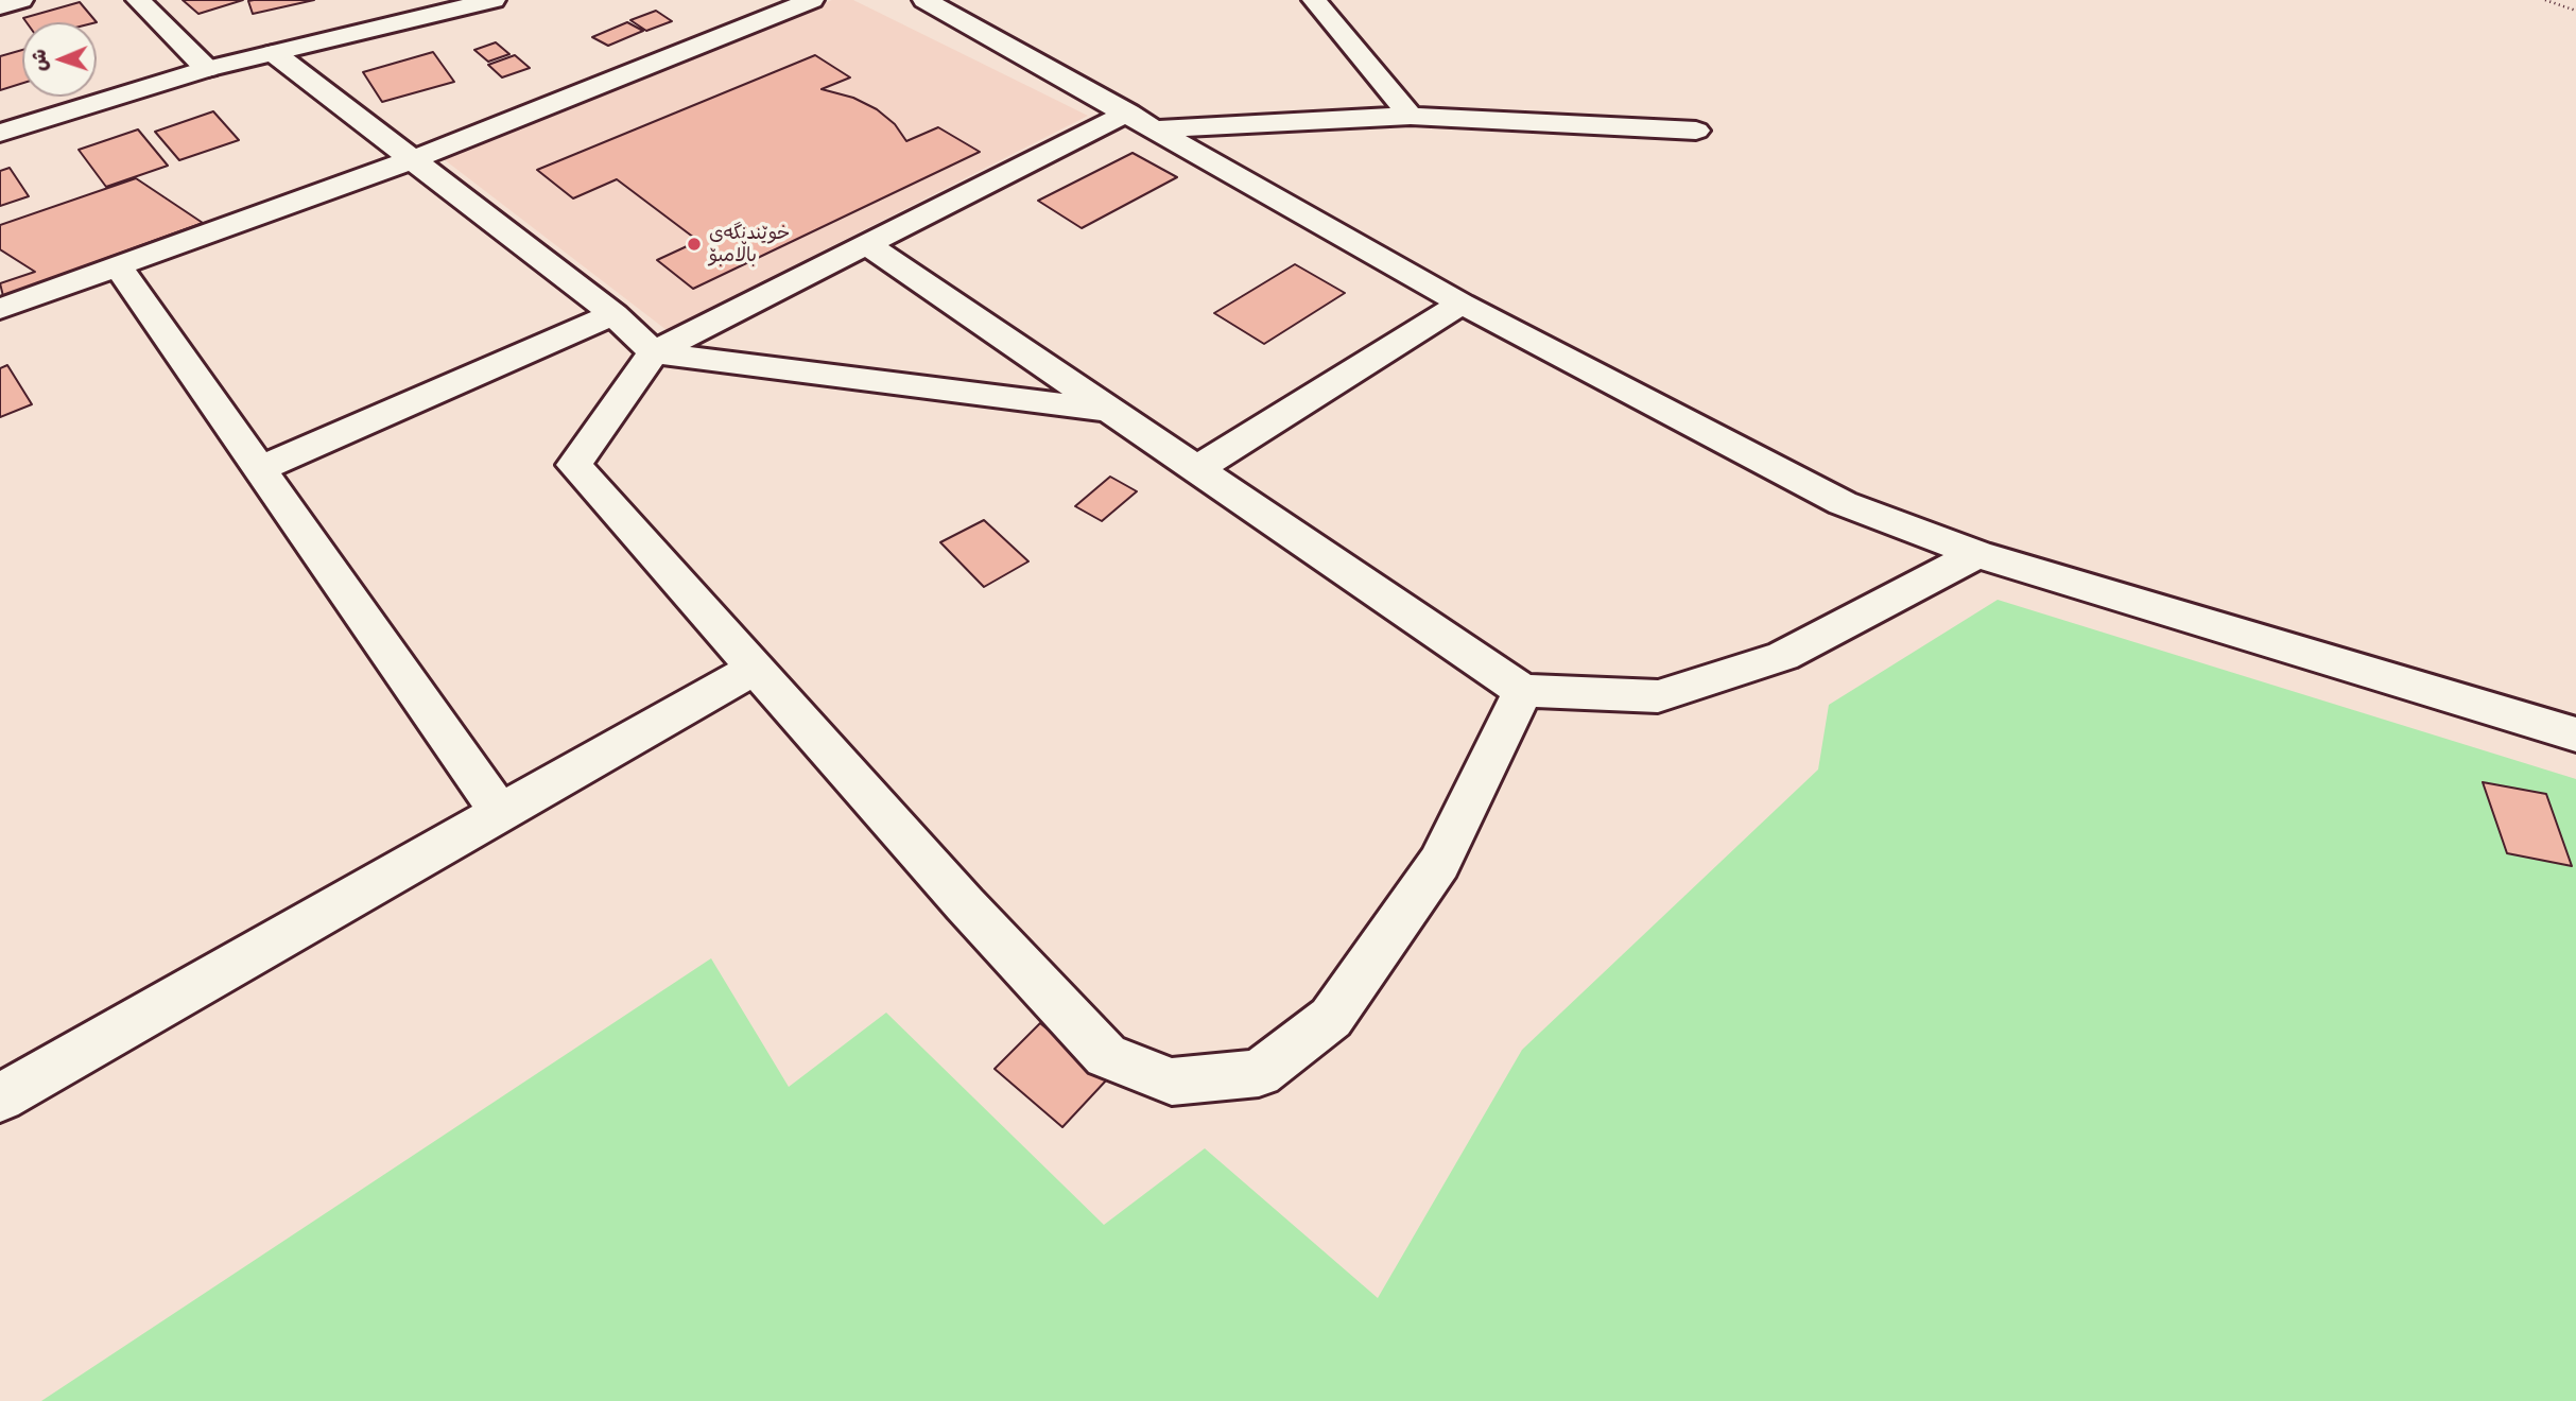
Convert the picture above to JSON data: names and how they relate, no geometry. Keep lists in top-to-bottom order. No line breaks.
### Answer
{"places":["خوێندنگەی باڵامبۆ"],"north":"left"}
